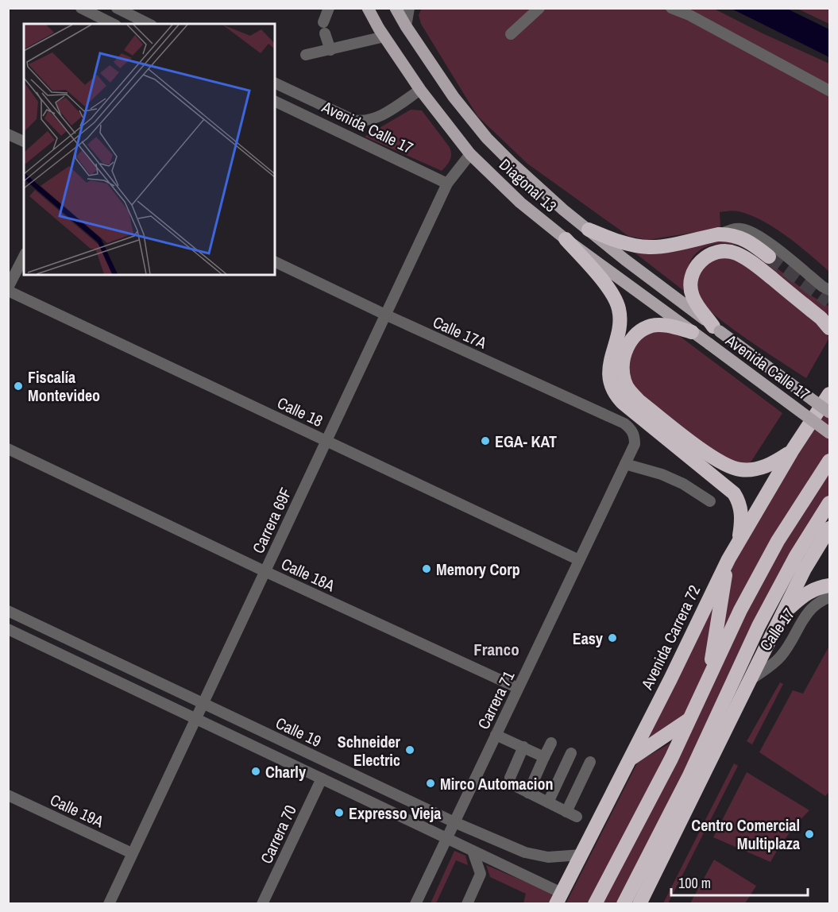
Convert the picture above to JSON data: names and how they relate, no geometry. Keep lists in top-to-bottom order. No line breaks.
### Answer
{"streets":{"highway":["Avenida Carrera 72"],"main road":["Avenida Calle 17","Diagonal 13"],"street":["Calle 17A","Calle 18","Carrera 69F","Calle 18A","Calle 17","Carrera 71","Calle 19","Calle 19A","Carrera 70"]},"crossings":[["Avenida Calle 17","Diagonal 13"],["Avenida Calle 17","Carrera 69F"],["Diagonal 13","Carrera 69F"],["Calle 17A","Carrera 69F"],["Calle 17A","Carrera 71"],["Calle 18","Carrera 69F"],["Calle 18","Carrera 71"],["Carrera 69F","Calle 18A"],["Carrera 69F","Calle 19"],["Carrera 69F","Calle 19A"],["Calle 18A","Carrera 71"],["Avenida Carrera 72","Calle 19"],["Carrera 71","Calle 19"],["Calle 19","Carrera 70"]],"districts":["Franco"],"places":["Fiscalía Montevideo","EGA- KAT","Memory Corp","Easy","Schneider Electric","Charly","Mirco Automacion","Expresso Vieja","Centro Comercial Multiplaza"],"scale_bar":"100 m"}
